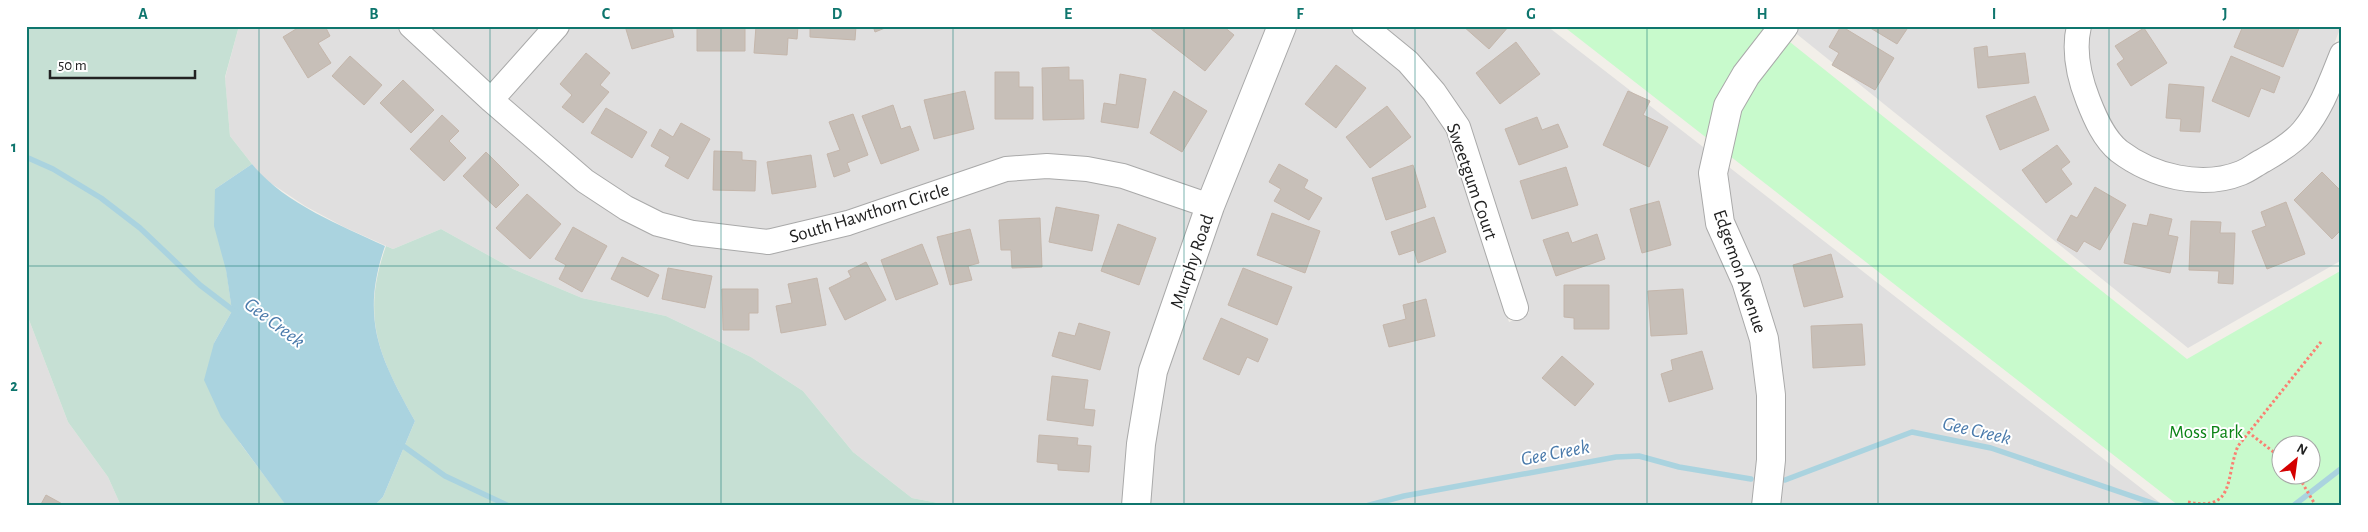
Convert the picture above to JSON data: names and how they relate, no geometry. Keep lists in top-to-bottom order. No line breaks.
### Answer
{"streets":{"street":["Sweetgum Court","South Hawthorn Circle","Murphy Road","Edgemon Avenue"]},"crossings":[["South Hawthorn Circle","Murphy Road"]],"water":["Gee Creek"],"parks":["Moss Park"],"scale_bar":"50 m","north":"top right","grid":{"columns":["A","B","C","D","E","F","G","H","I","J"],"rows":["1","2"]}}
